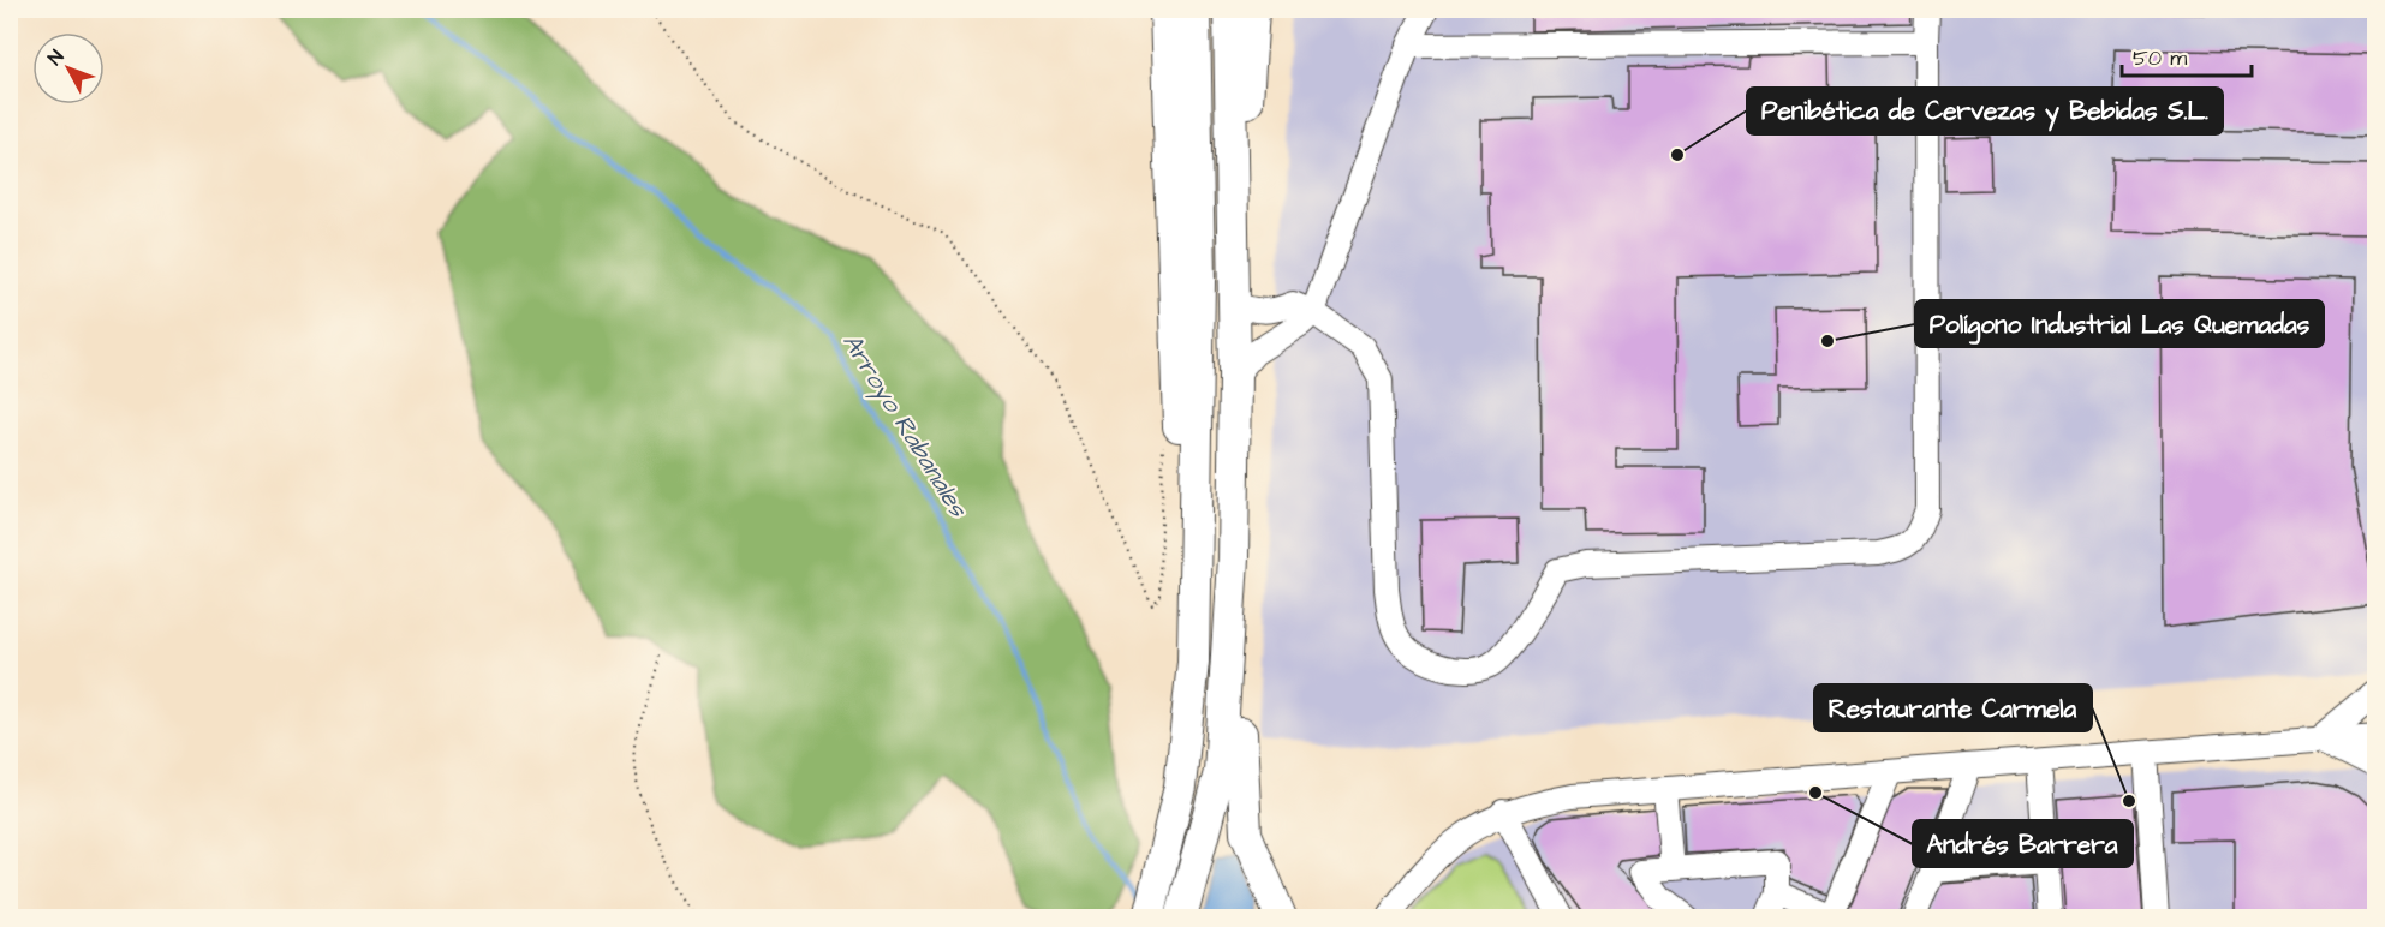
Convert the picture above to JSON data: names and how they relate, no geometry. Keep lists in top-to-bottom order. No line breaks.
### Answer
{"water":["Arroyo Rabanales"],"places":["Penibética de Cervezas y Bebidas S.L.","Polígono Industrial Las Quemadas","Andrés Barrera","Restaurante Carmela"],"scale_bar":"50 m","north":"top left"}
